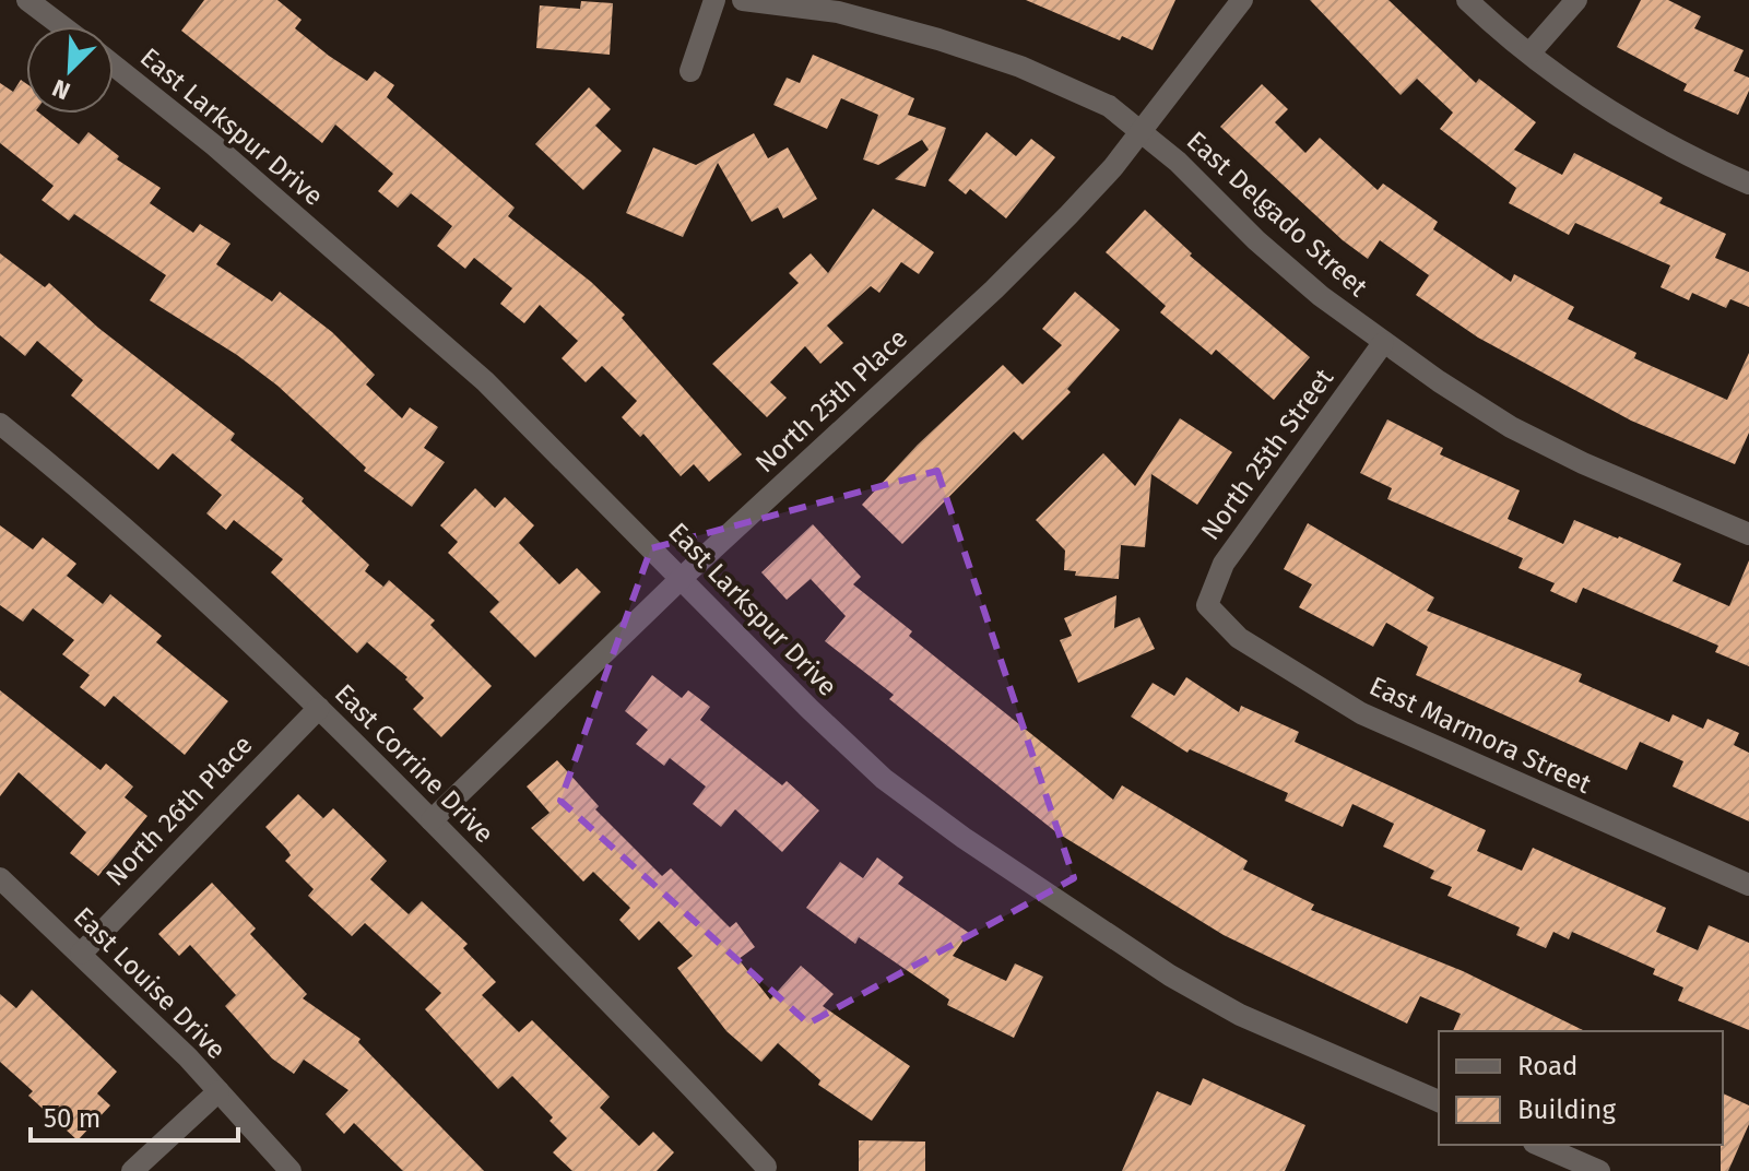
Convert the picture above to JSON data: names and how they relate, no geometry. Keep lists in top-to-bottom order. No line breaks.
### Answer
{"streets":{"street":["East Larkspur Drive","East Delgado Street","North 25th Place","North 25th Street","East Marmora Street","East Corrine Drive","North 26th Place","East Louise Drive"]},"crossings":[["East Larkspur Drive","North 25th Place"],["East Delgado Street","North 25th Place"],["East Delgado Street","North 25th Street"],["North 25th Place","East Corrine Drive"],["North 25th Street","East Marmora Street"],["East Corrine Drive","North 26th Place"],["North 26th Place","East Louise Drive"]],"legend":["Road","Building"],"scale_bar":"50 m","north":"bottom left"}
